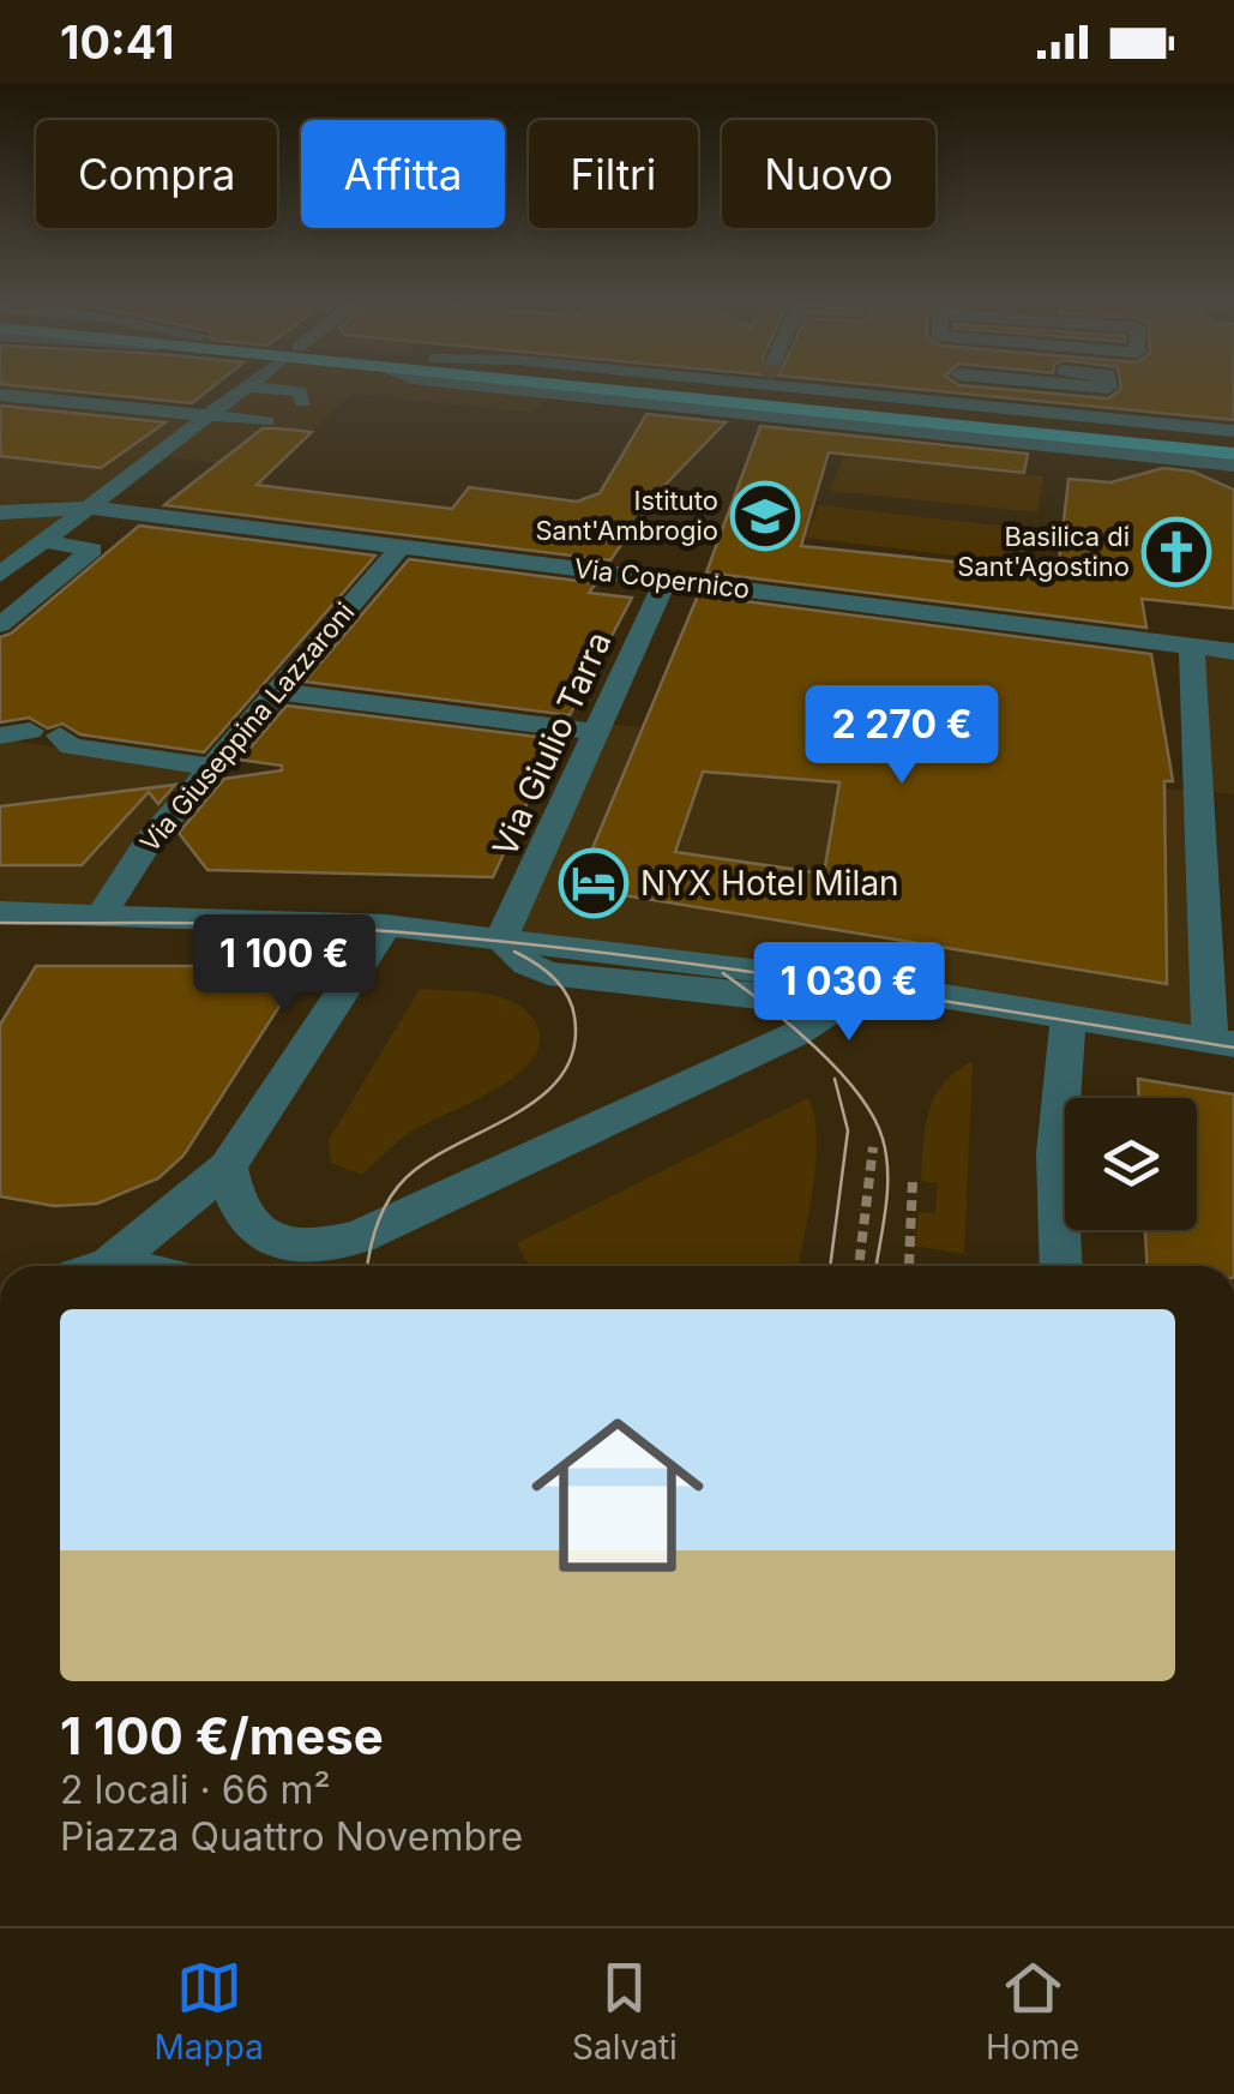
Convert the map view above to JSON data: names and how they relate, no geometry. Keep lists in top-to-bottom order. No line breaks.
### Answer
{"streets":{"street":["Via Copernico","Via Giuseppina Lazzaroni","Via Giulio Tarra"]},"crossings":[["Via Copernico","Via Giuseppina Lazzaroni"],["Via Copernico","Via Giulio Tarra"]],"places":{"school or university":["Istituto Sant'Ambrogio"],"church":["Basilica di Sant'Agostino"],"hotel":["NYX Hotel Milan"]},"page":{"status":"10:41","chip":["Compra","Affitta","Filtri","Nuovo"],"price":["2 270 €","1 100 €","1 030 €"],"list":[{"name":"1 100 €/mese","note":"2 locali · 66 m² · Piazza Quattro Novembre"}],"tabs":["Mappa","Salvati","Home"]}}
